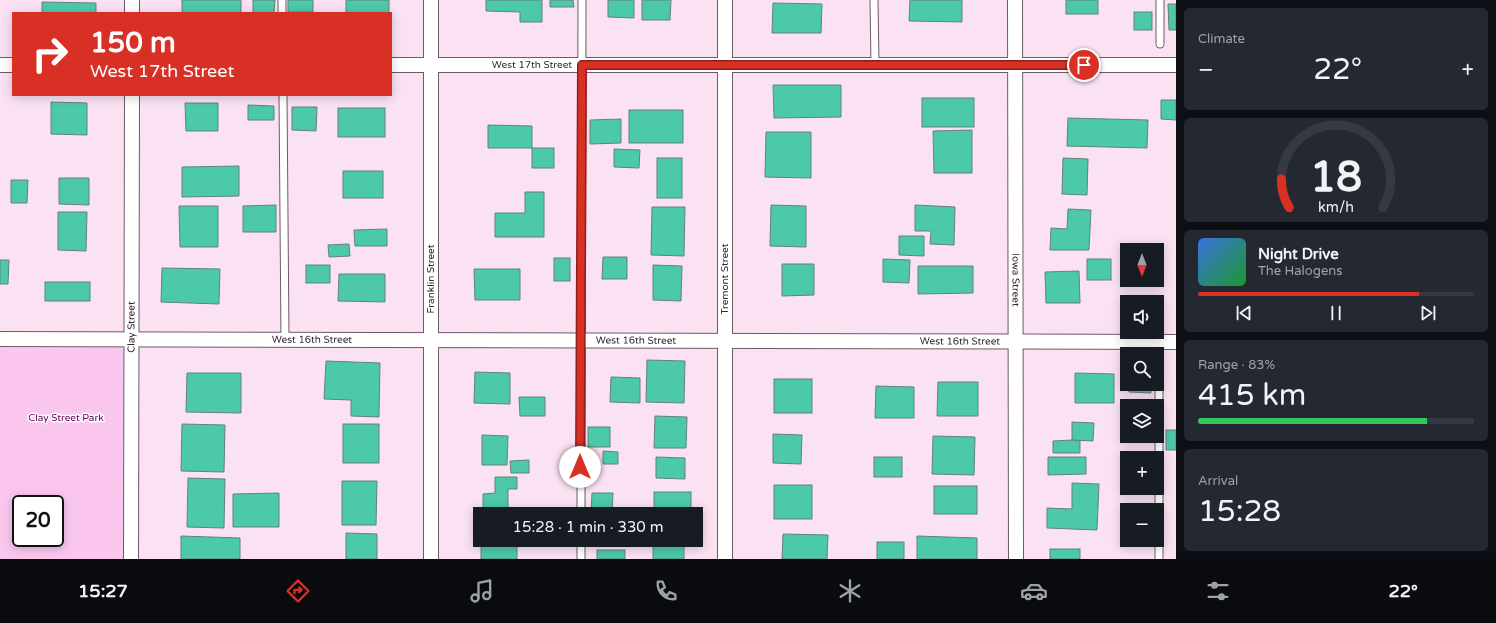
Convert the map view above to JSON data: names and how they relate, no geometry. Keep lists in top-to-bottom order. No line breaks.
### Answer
{"streets":{"street":["West 17th Street","Franklin Street","Tremont Street","Iowa Street","Clay Street","West 16th Street"]},"crossings":[["West 17th Street","Franklin Street"],["West 17th Street","Tremont Street"],["West 17th Street","Iowa Street"],["Franklin Street","West 16th Street"],["Tremont Street","West 16th Street"],["Iowa Street","West 16th Street"],["Clay Street","West 16th Street"]],"parks":["Clay Street Park"],"north":"bottom","page":{"tile":["Climate",["Range · 83%","415 km"],["Arrival","15:28"]],"turn":["150 m","West 17th Street"],"heat":["−","22°","+"],"song":["Night Drive","The Halogens"],"map_buttons":["+","−"],"limit":"20","trip":"15:28 · 1 min · 330 m","tabs":["15:27","22°"],"gauge":["18","km/h"]}}
